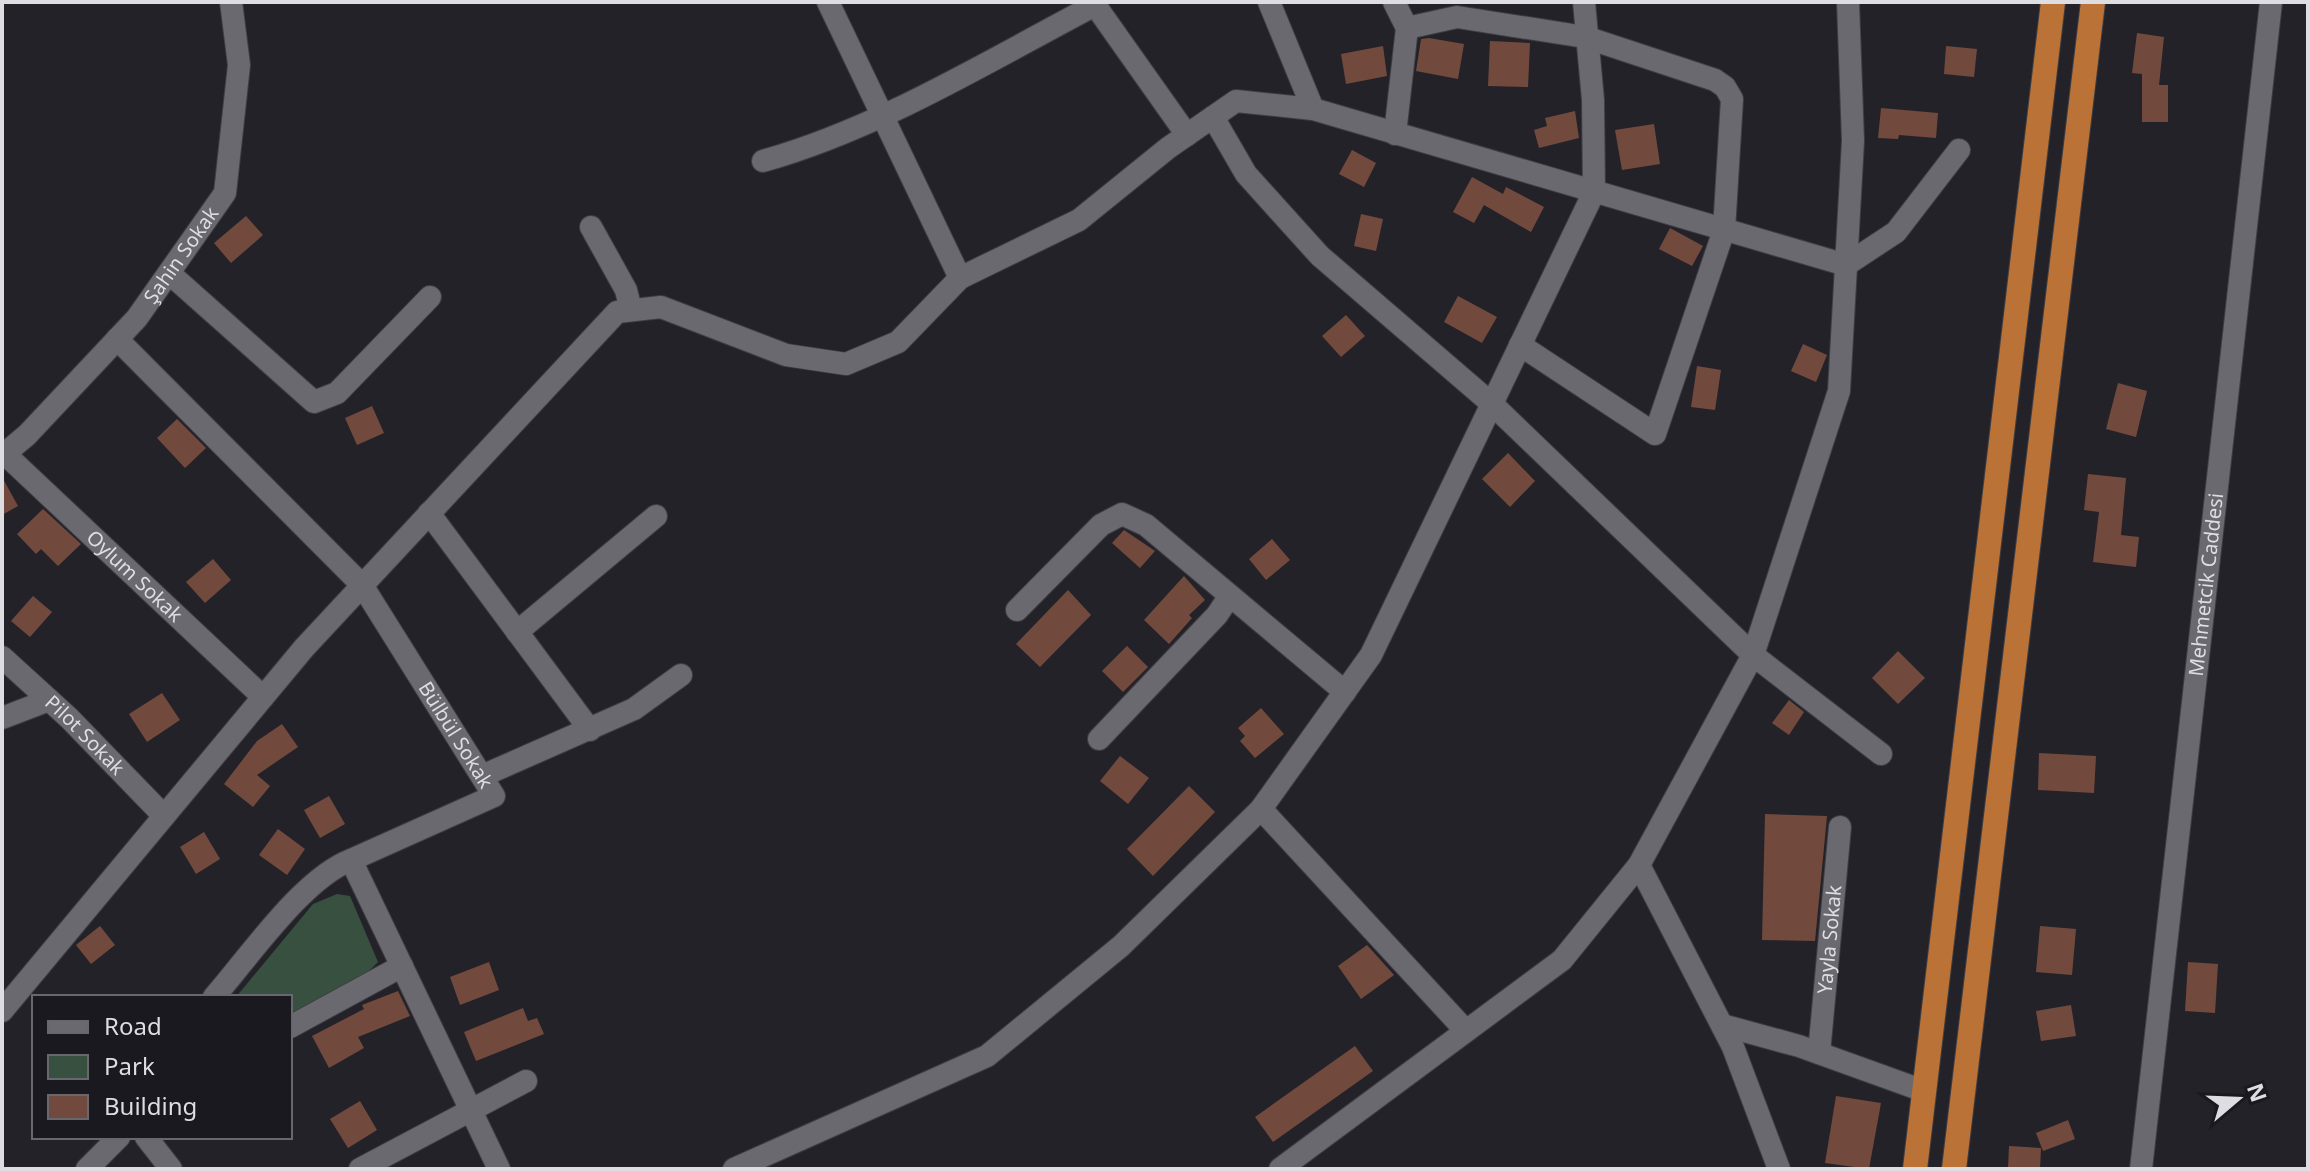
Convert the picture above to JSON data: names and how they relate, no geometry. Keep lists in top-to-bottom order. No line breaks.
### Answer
{"streets":{"street":["Şahin Sokak","Oylum Sokak","Mehmetcik Caddesi","Bülbül Sokak","Pilot Sokak","Yayla Sokak"]},"crossings":[["Şahin Sokak","Oylum Sokak"],["Şahin Sokak","Bülbül Sokak"]],"legend":["Road","Park","Building"],"north":"right"}
